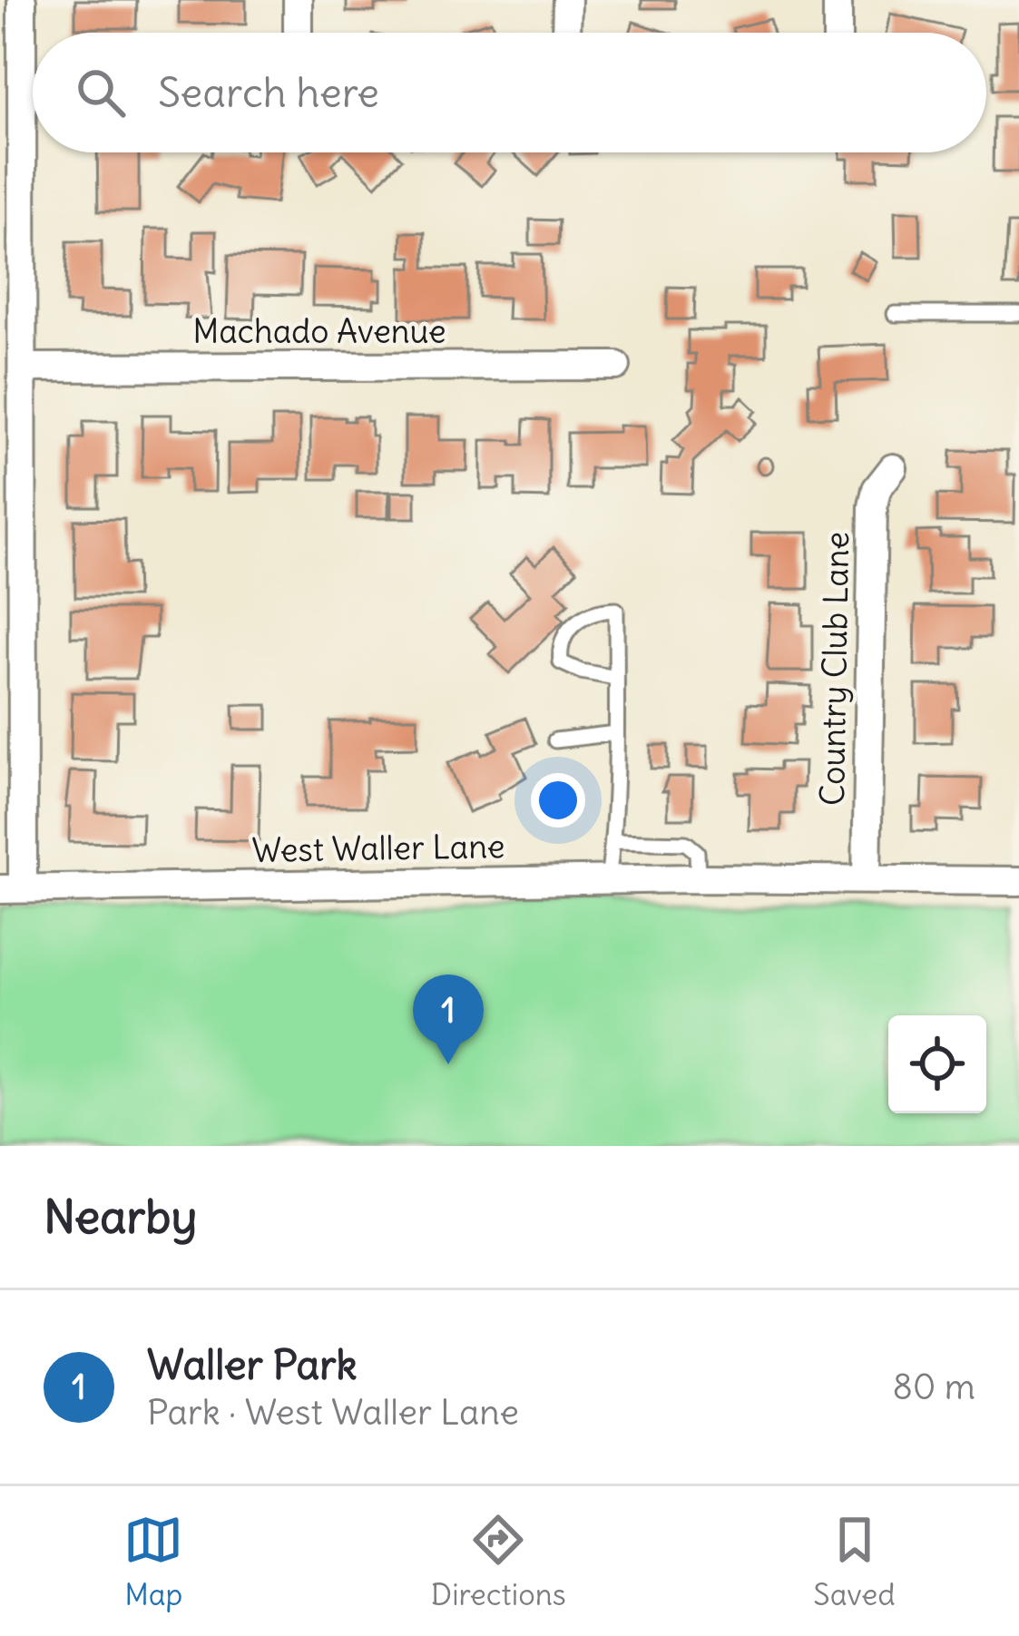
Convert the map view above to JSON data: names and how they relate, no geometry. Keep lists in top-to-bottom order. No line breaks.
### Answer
{"streets":{"street":["Machado Avenue","Country Club Lane","West Waller Lane"]},"crossings":[["Country Club Lane","West Waller Lane"]],"page":{"search":"Search here","pins":"1","heading":"Nearby","list":[{"mark":"1","name":"Waller Park","note":"Park · West Waller Lane","value":"80 m"}],"nav":["Map","Directions","Saved"]}}
